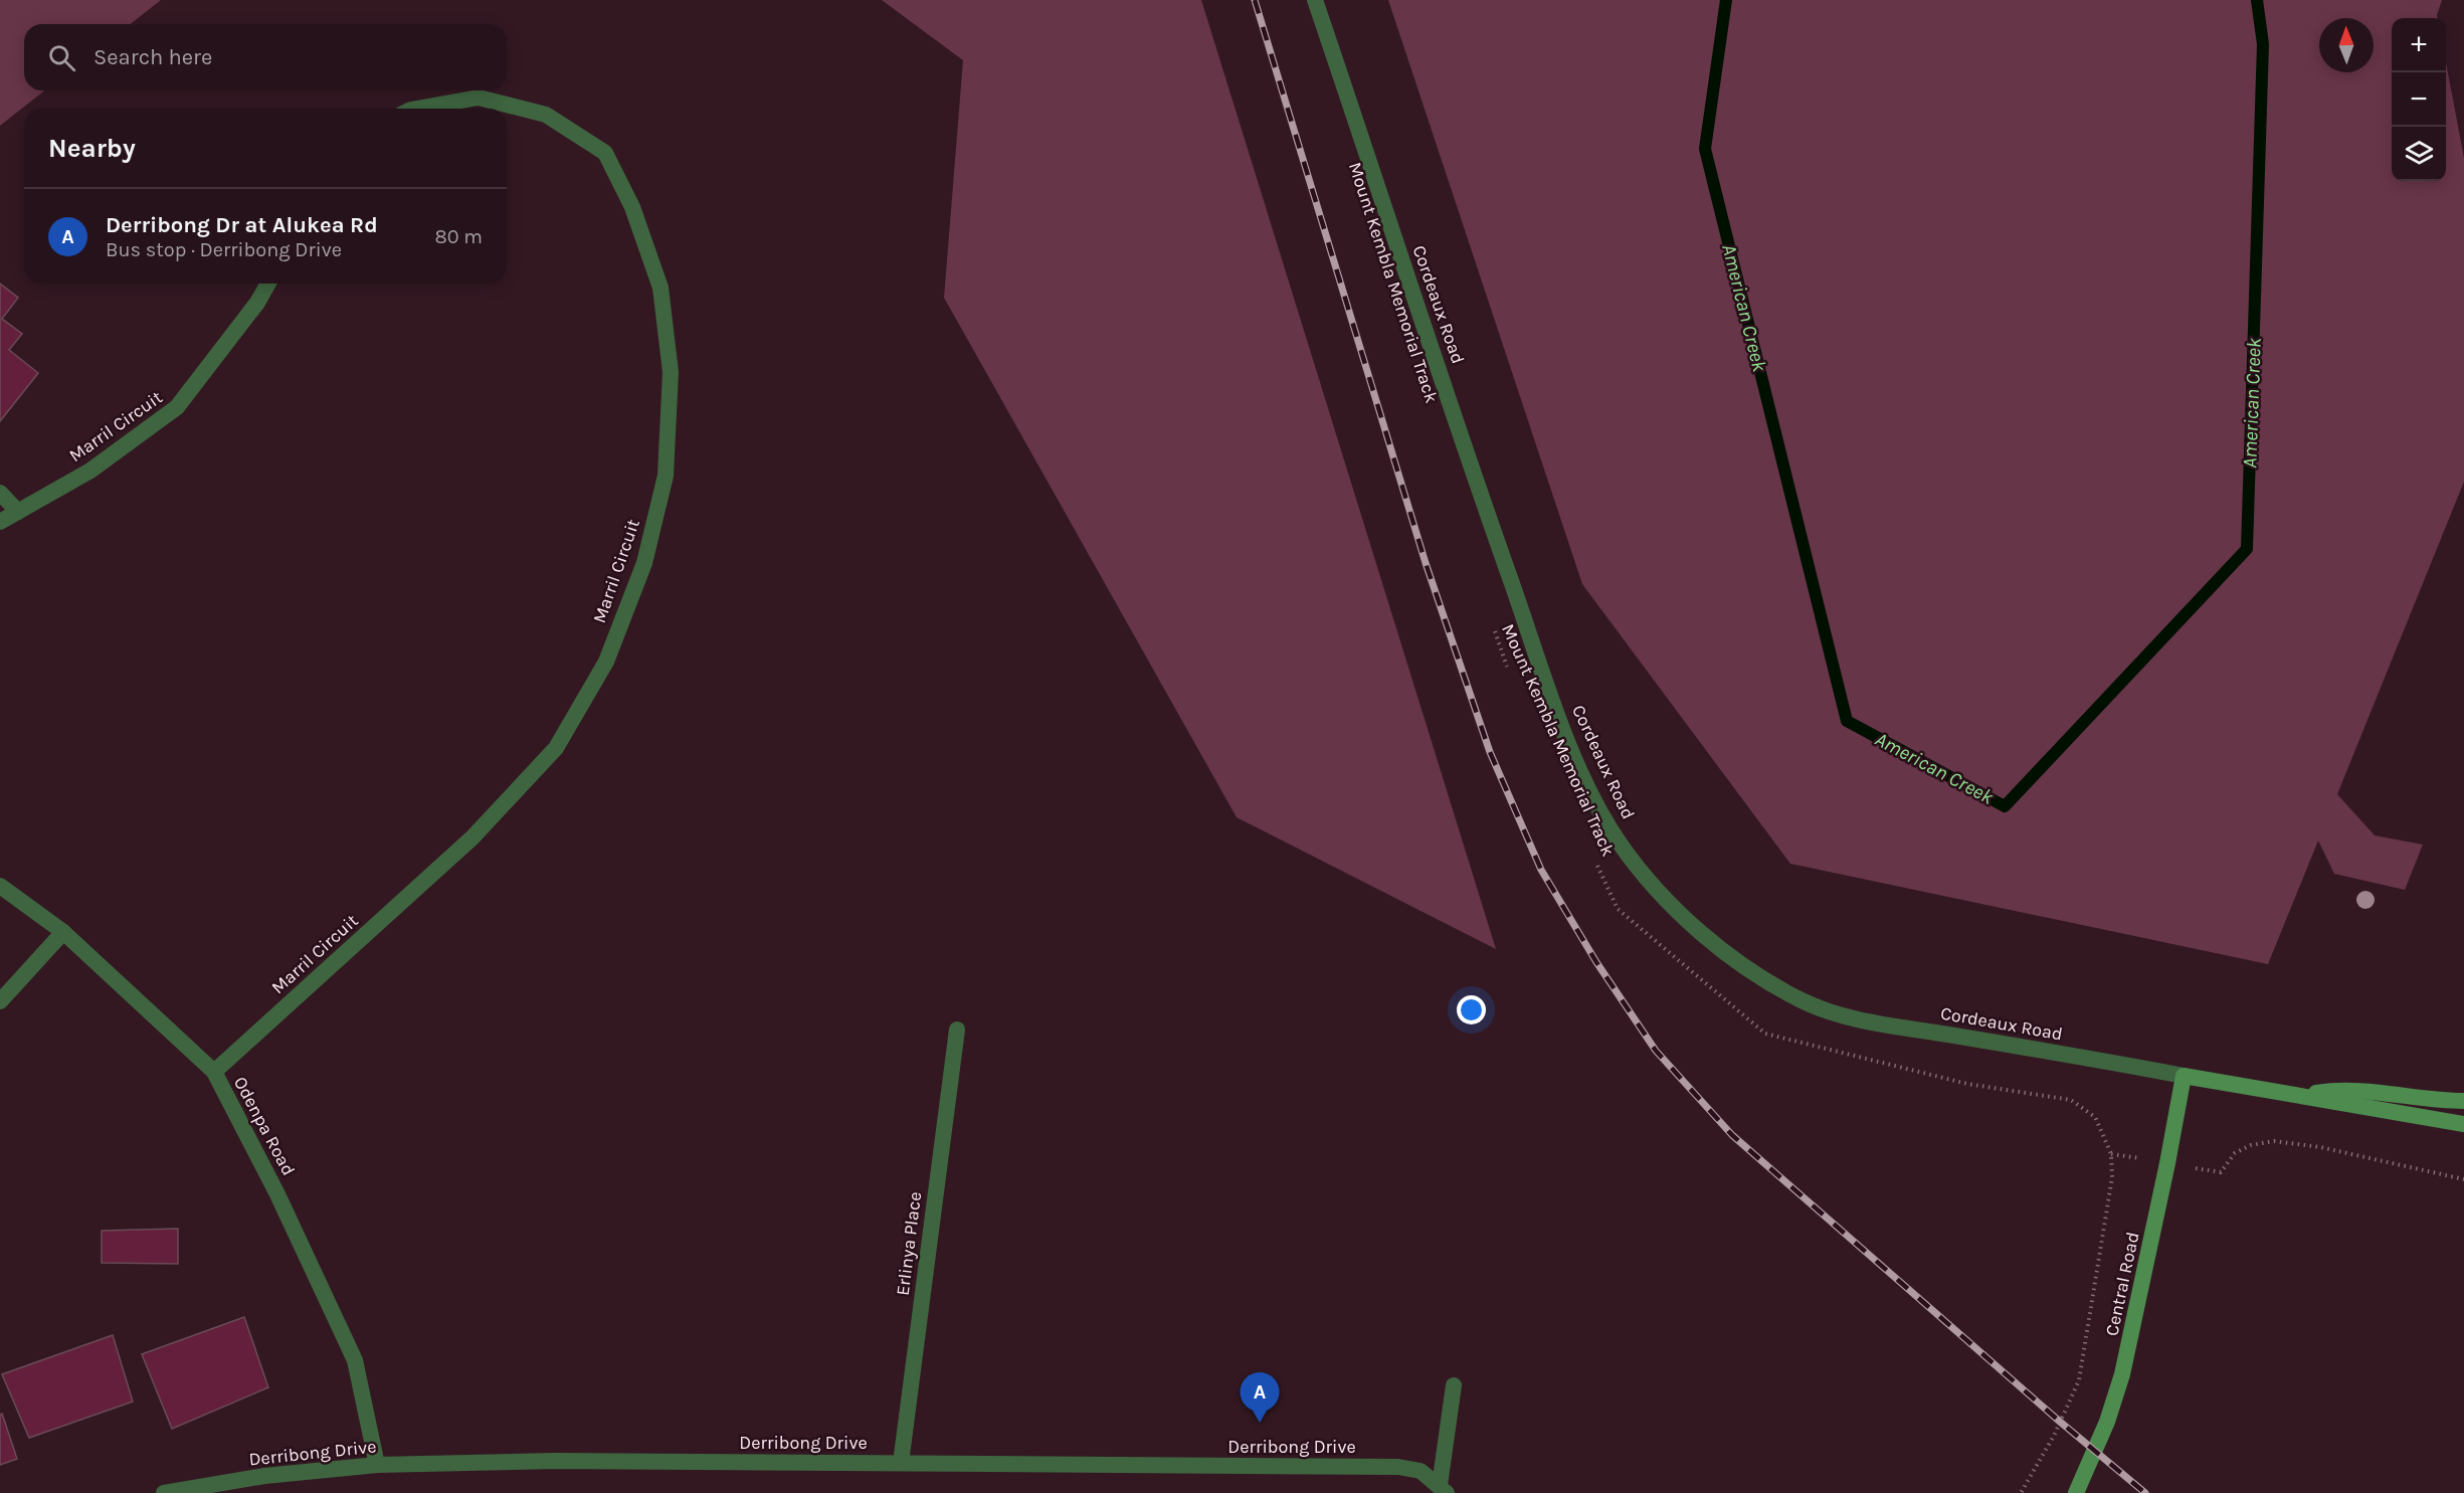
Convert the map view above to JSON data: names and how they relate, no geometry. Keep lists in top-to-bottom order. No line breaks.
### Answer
{"streets":{"main road":["Cordeaux Road","Central Road"],"street":["Marril Circuit","Odenpa Road","Erlinya Place","Derribong Drive"],"path":["Mount Kembla Memorial Track"]},"crossings":[["Cordeaux Road","Central Road"],["Marril Circuit","Odenpa Road"],["Odenpa Road","Derribong Drive"],["Erlinya Place","Derribong Drive"]],"water":["American Creek"],"north":"top","page":{"map_buttons":["+","−"],"search":"Search here","heading":"Nearby","list":[{"mark":"A","name":"Derribong Dr at Alukea Rd","note":"Bus stop · Derribong Drive","value":"80 m"}],"pins":"A"}}
